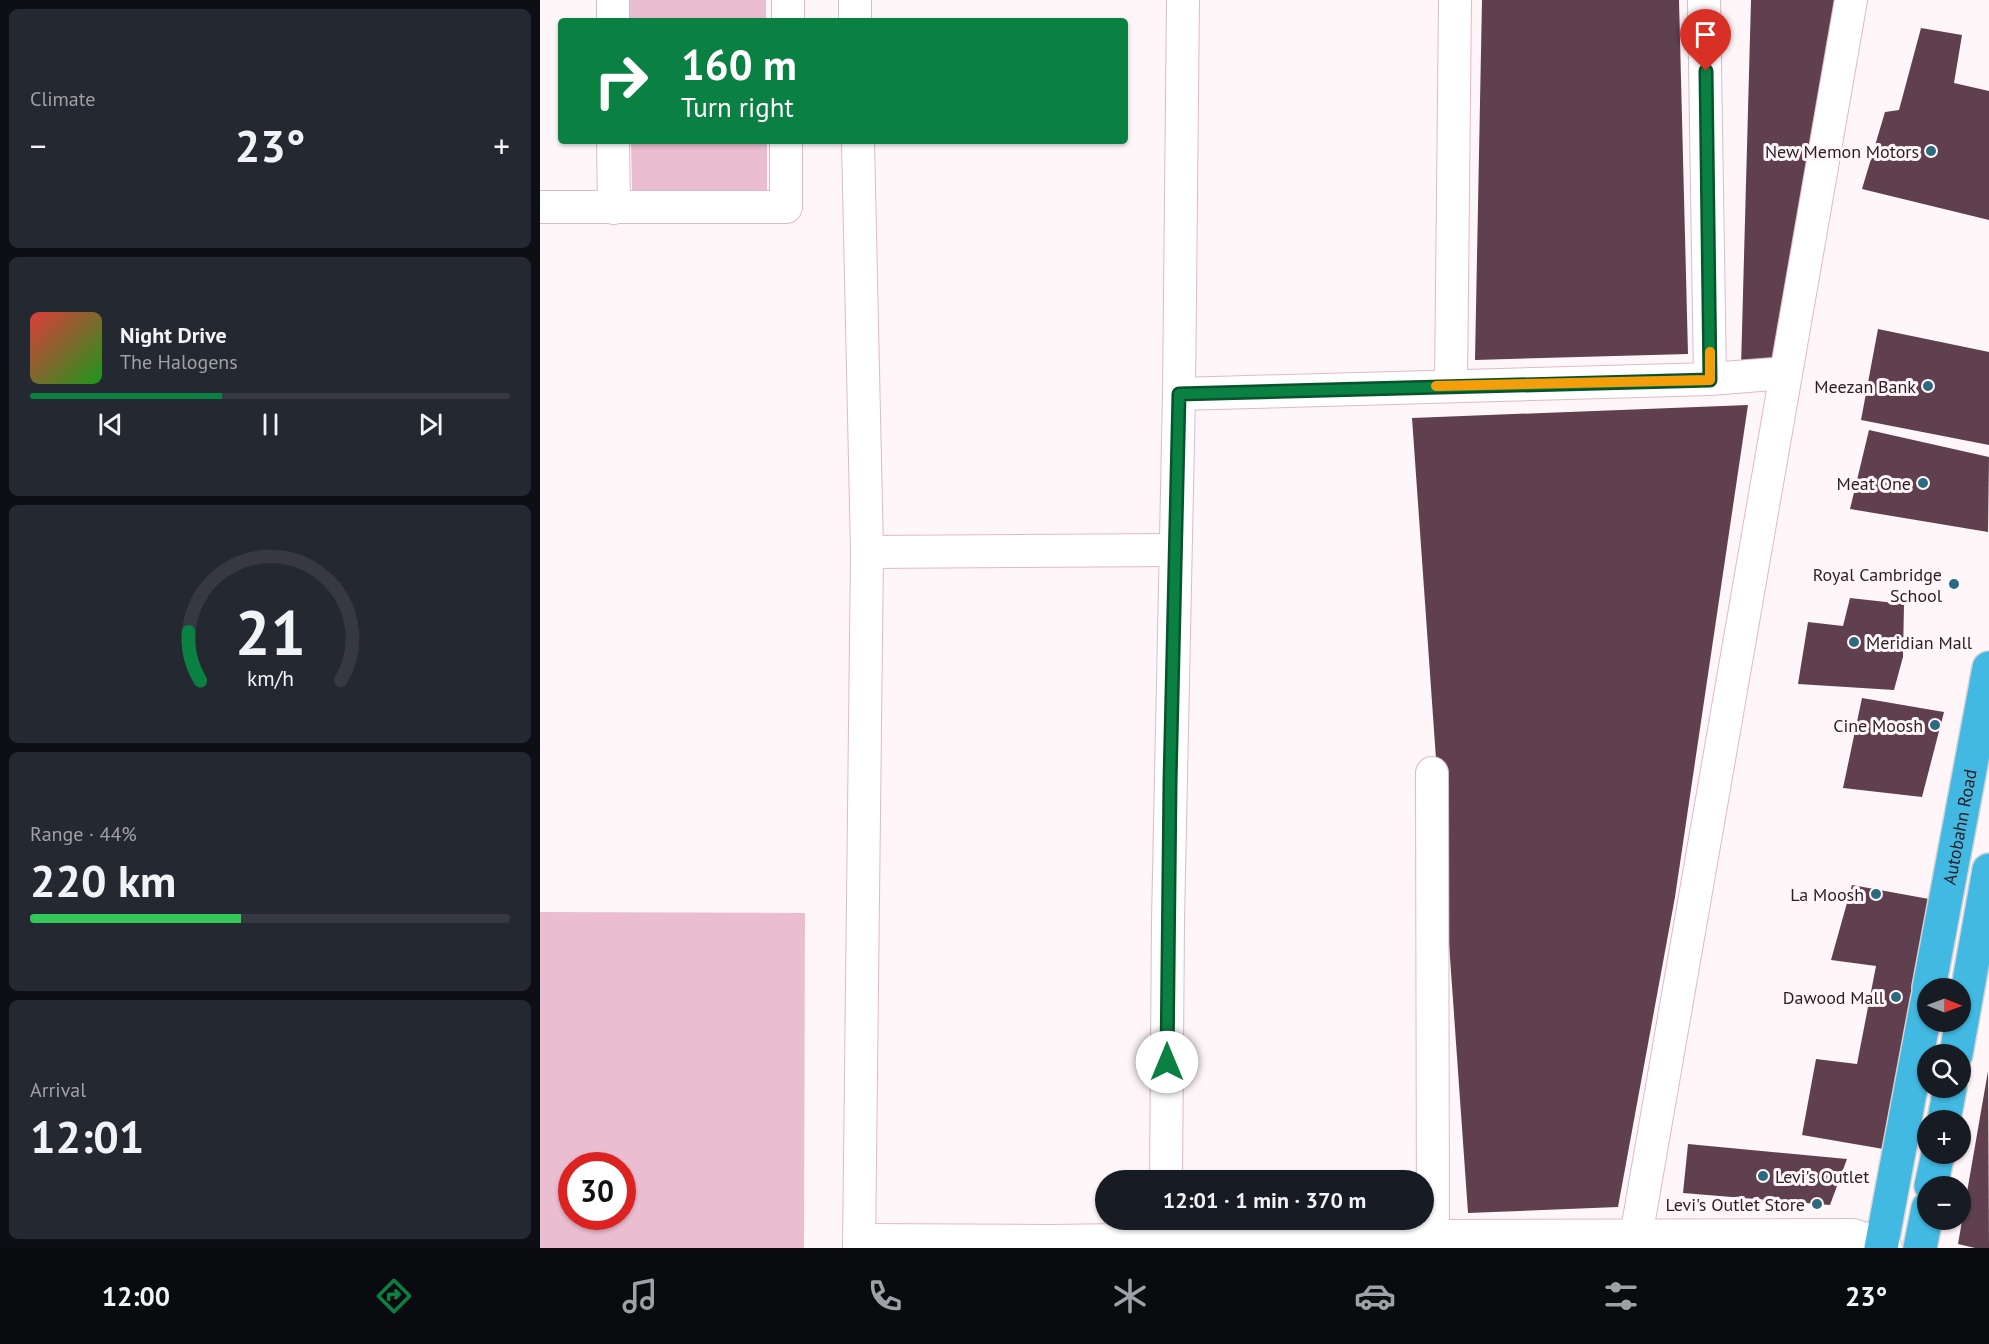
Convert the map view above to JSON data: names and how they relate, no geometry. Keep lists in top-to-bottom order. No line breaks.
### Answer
{"streets":{"highway":["Autobahn Road"]},"places":["New Memon Motors","Meezan Bank","Meat One","Royal Cambridge School","Meridian Mall","Cine Moosh","La Moosh","Dawood Mall","Levi's Outlet","Levi's Outlet Store"],"north":"right","page":{"tile":["Climate",["Range · 44%","220 km"],["Arrival","12:01"]],"turn":["160 m","Turn right"],"heat":["−","23°","+"],"song":["Night Drive","The Halogens"],"map_buttons":["+","−"],"limit":"30","trip":"12:01 · 1 min · 370 m","tabs":["12:00","23°"],"gauge":["21","km/h"]}}
